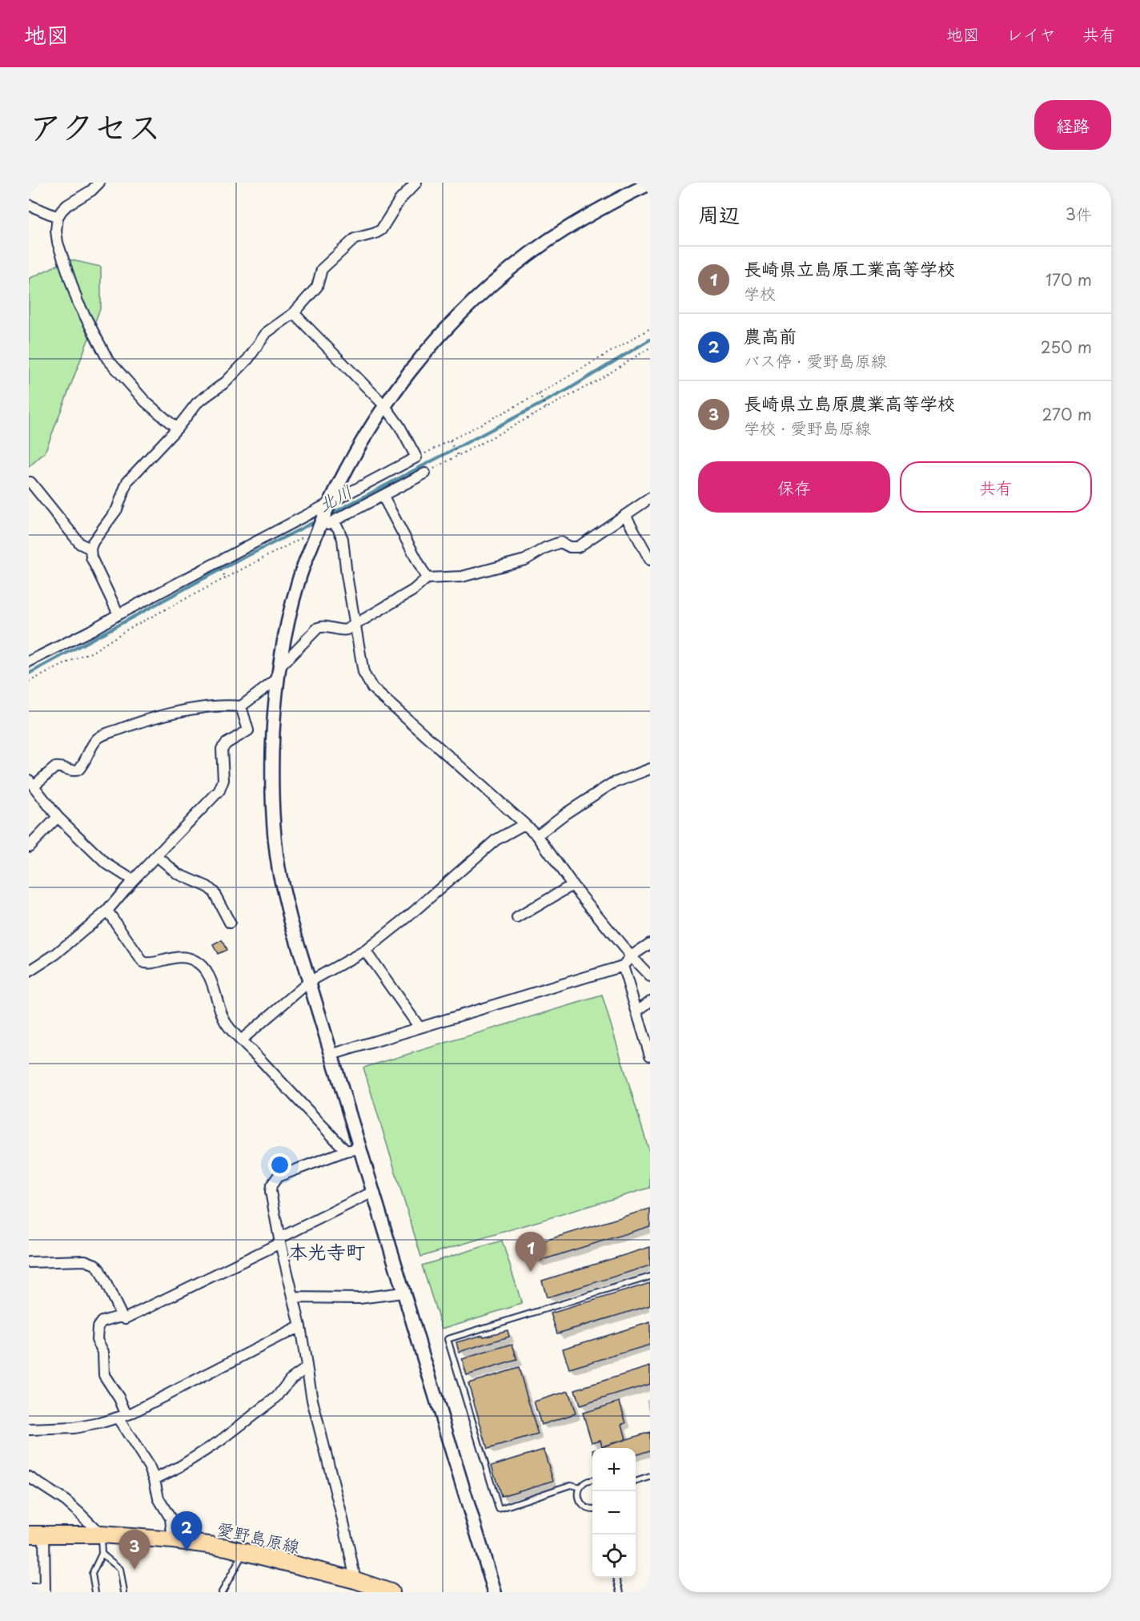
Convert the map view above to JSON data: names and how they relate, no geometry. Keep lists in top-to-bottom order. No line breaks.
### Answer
{"streets":{"main road":["愛野島原線"]},"districts":["本光寺町"],"water":["北川"],"page":{"header":"地図","nav":["地図","レイヤ","共有"],"title":"アクセス","buttons":["経路",["保存","共有"]],"heading":["周辺","3件"],"list":[{"mark":"1","name":"長崎県立島原工業高等学校","note":"学校","value":"170 m"},{"mark":"2","name":"農高前","note":"バス停 · 愛野島原線","value":"250 m"},{"mark":"3","name":"長崎県立島原農業高等学校","note":"学校 · 愛野島原線","value":"270 m"}],"pins":["1","2","3"],"map_buttons":["+","−"]}}
